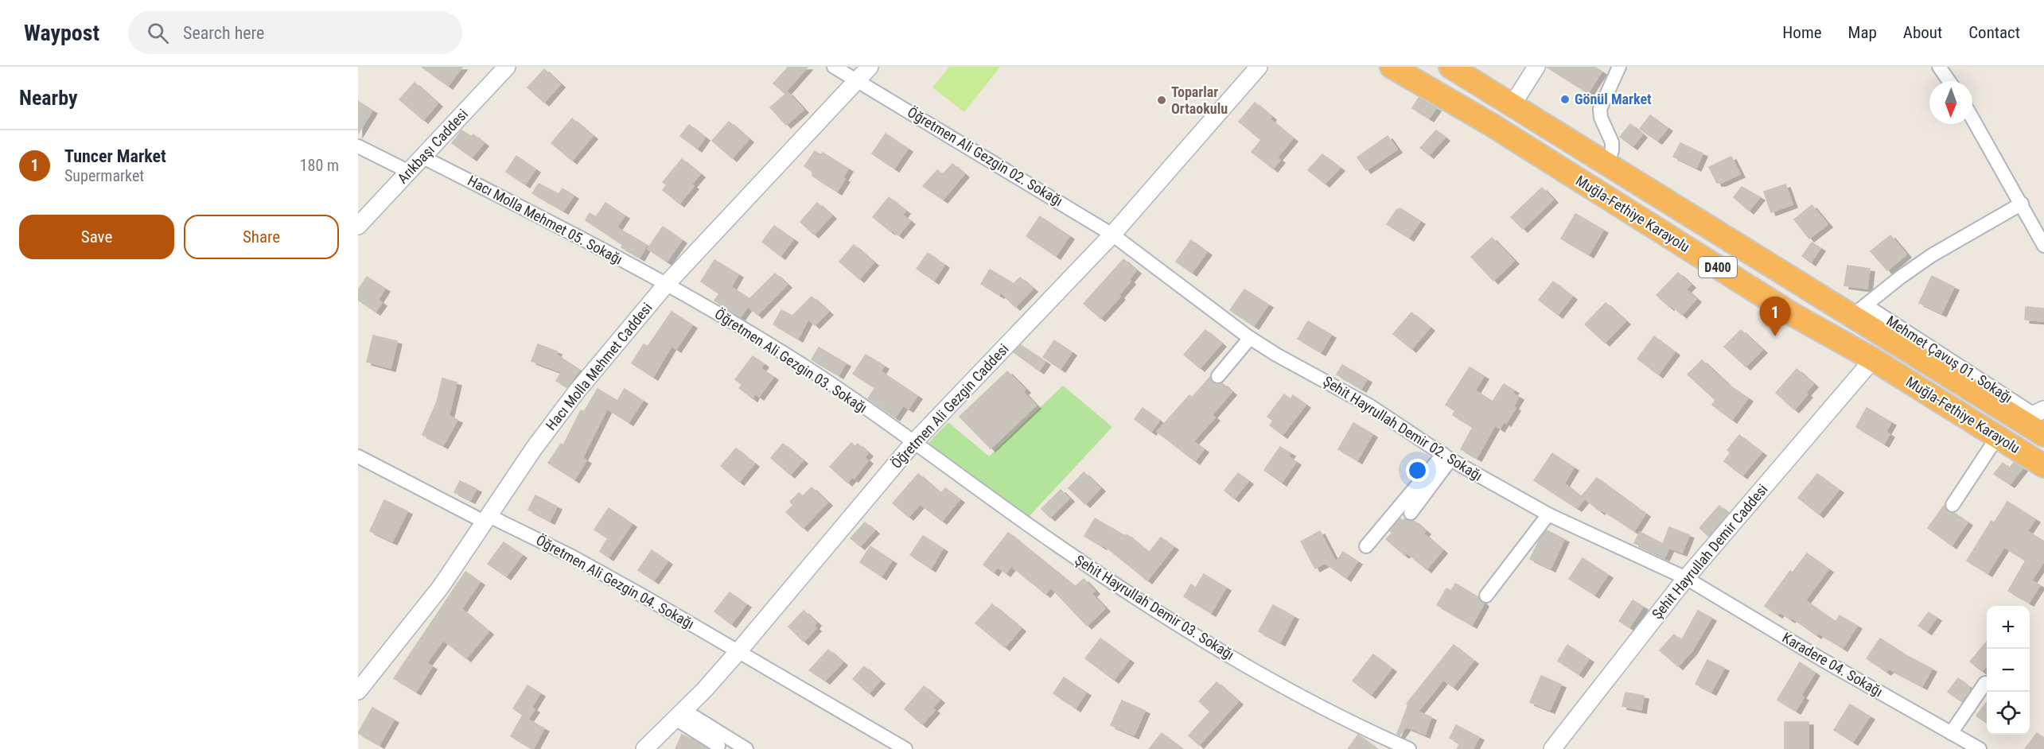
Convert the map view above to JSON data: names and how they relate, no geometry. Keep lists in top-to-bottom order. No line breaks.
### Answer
{"streets":{"highway":["Muğla-Fethiye Karayolu","D400"],"street":["Arıkbaşı Caddesi","Öğretmen Ali Gezgin 02. Sokağı","Hacı Molla Mehmet 05. Sokağı","Öğretmen Ali Gezgin 03. Sokağı","Hacı Molla Mehmet Caddesi","Öğretmen Ali Gezgin Caddesi","Şehit Hayrullah Demir 02. Sokağı","Şehit Hayrullah Demir Caddesi","Öğretmen Ali Gezgin 04. Sokağı","Şehit Hayrullah Demir 03. Sokağı","Karadere 04. Sokağı"]},"crossings":[["Arıkbaşı Caddesi","Hacı Molla Mehmet 05. Sokağı"],["Öğretmen Ali Gezgin 02. Sokağı","Hacı Molla Mehmet Caddesi"],["Öğretmen Ali Gezgin 02. Sokağı","Öğretmen Ali Gezgin Caddesi"],["Öğretmen Ali Gezgin 02. Sokağı","Şehit Hayrullah Demir 02. Sokağı"],["Muğla-Fethiye Karayolu","Şehit Hayrullah Demir Caddesi"],["Hacı Molla Mehmet 05. Sokağı","Öğretmen Ali Gezgin 03. Sokağı"],["Hacı Molla Mehmet 05. Sokağı","Hacı Molla Mehmet Caddesi"],["Öğretmen Ali Gezgin 03. Sokağı","Hacı Molla Mehmet Caddesi"],["Öğretmen Ali Gezgin 03. Sokağı","Öğretmen Ali Gezgin Caddesi"],["Öğretmen Ali Gezgin 03. Sokağı","Şehit Hayrullah Demir 03. Sokağı"],["Hacı Molla Mehmet Caddesi","Öğretmen Ali Gezgin 04. Sokağı"],["Öğretmen Ali Gezgin Caddesi","Şehit Hayrullah Demir 02. Sokağı"],["Öğretmen Ali Gezgin Caddesi","Öğretmen Ali Gezgin 04. Sokağı"],["Öğretmen Ali Gezgin Caddesi","Şehit Hayrullah Demir 03. Sokağı"],["Şehit Hayrullah Demir 02. Sokağı","Şehit Hayrullah Demir Caddesi"],["Şehit Hayrullah Demir 02. Sokağı","Karadere 04. Sokağı"],["Şehit Hayrullah Demir Caddesi","Karadere 04. Sokağı"]],"places":["Gönül Market","Toparlar Ortaokulu"],"north":"bottom","page":{"header":"Waypost","search":"Search here","nav":["Home","Map","About","Contact"],"heading":"Nearby","list":[{"mark":"1","name":"Tuncer Market","note":"Supermarket","value":"180 m"}],"buttons":["Save","Share"],"pins":"1","map_buttons":["+","−"]}}
